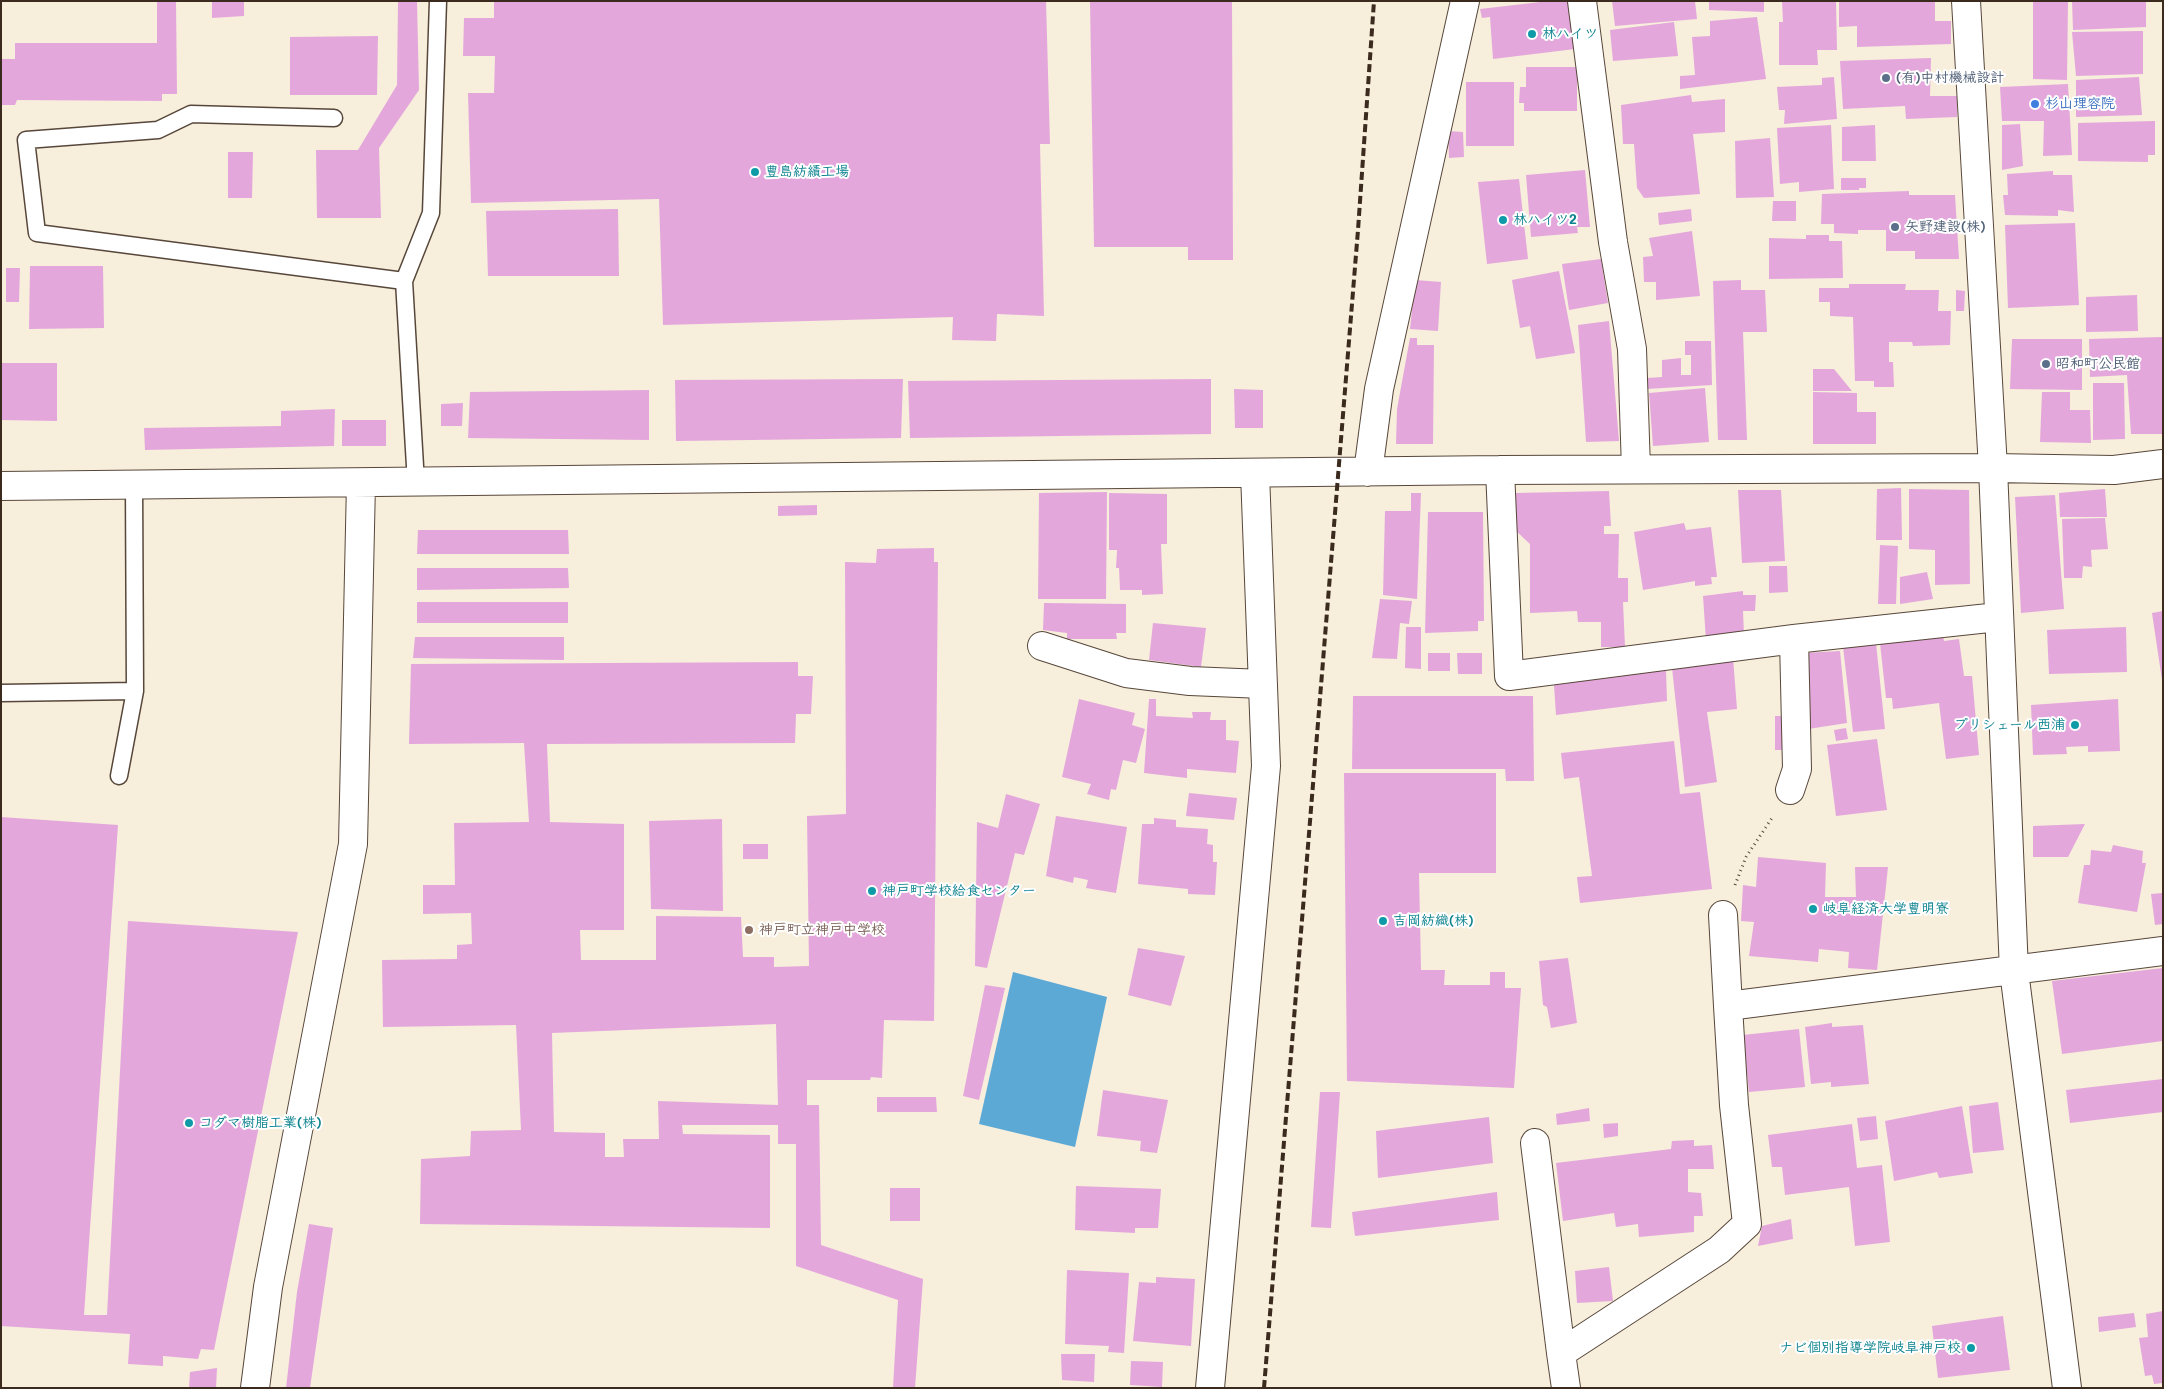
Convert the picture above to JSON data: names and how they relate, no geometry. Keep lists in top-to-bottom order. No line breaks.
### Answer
{"places":["林ハイツ","(有)中村機械設計","杉山理容院","豊島紡績工場","林ハイツ2","矢野建設(株)","昭和町公民館","プリシェール西浦","神戸町学校給食センター","岐阜経済大学豊明寮","吉岡紡織(株)","神戸町立神戸中学校","コダマ樹脂工業(株)","ナビ個別指導学院岐阜神戸校"]}
